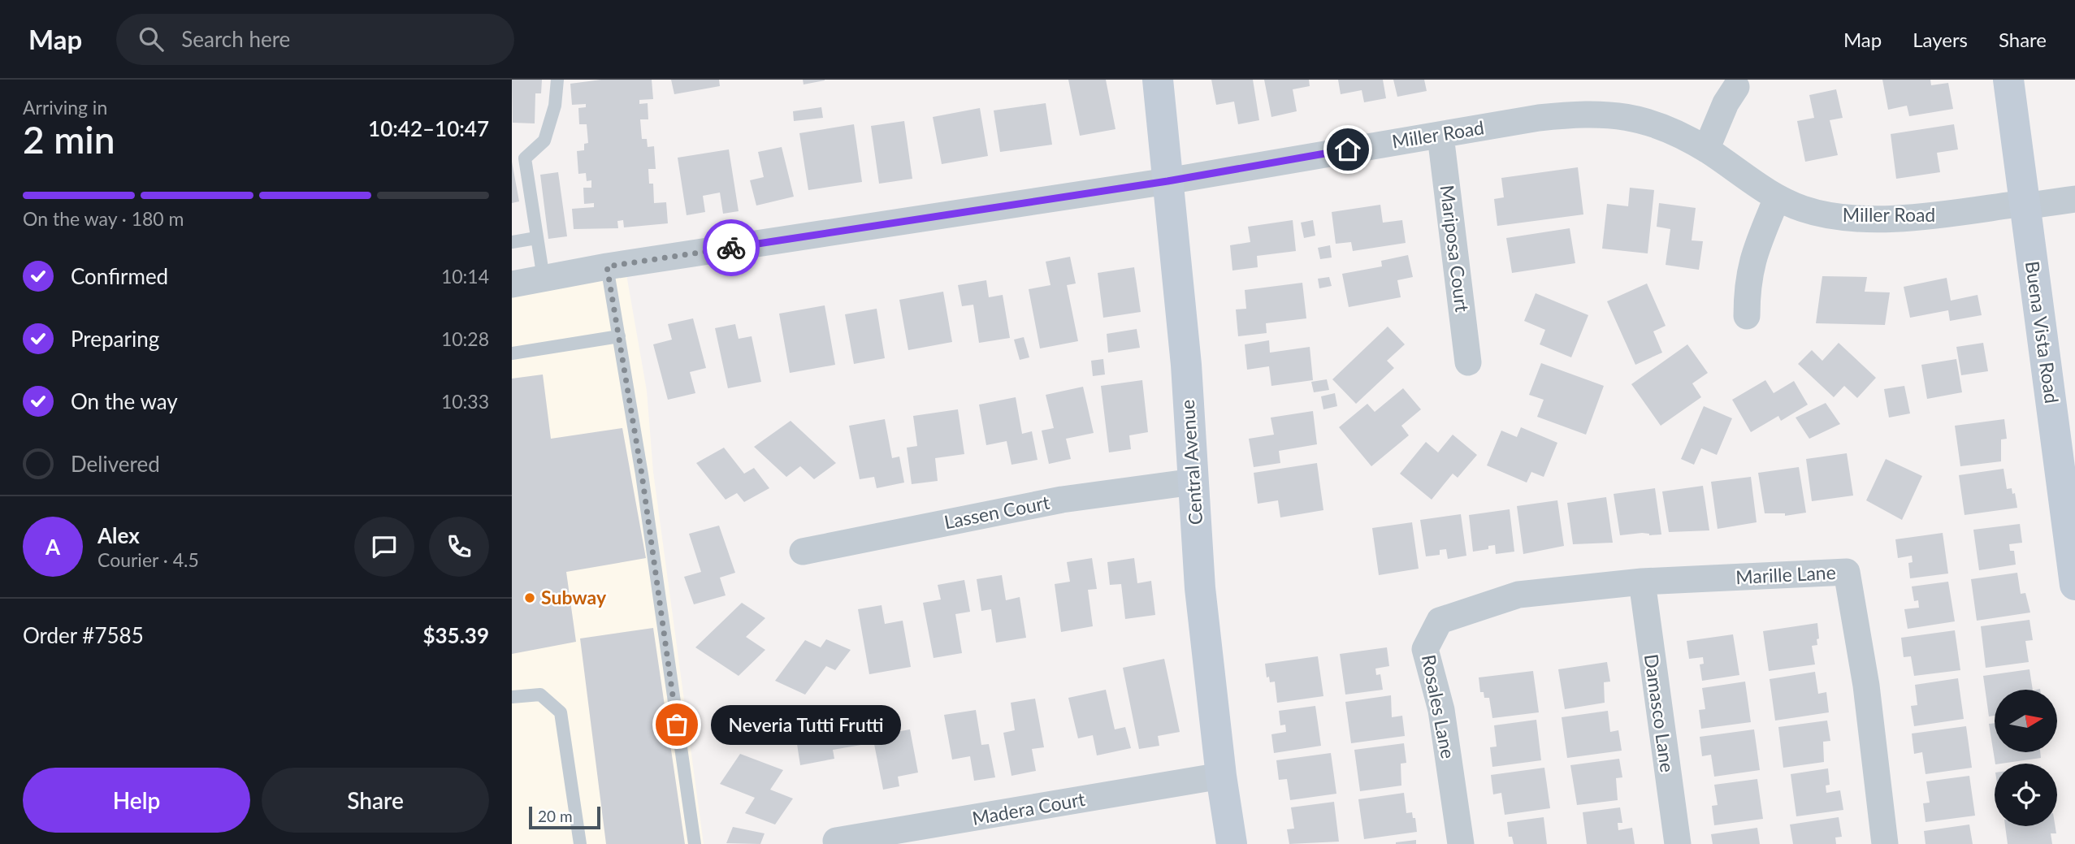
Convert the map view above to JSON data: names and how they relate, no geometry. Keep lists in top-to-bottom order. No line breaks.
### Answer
{"streets":{"street":["Miller Road","Mariposa Court","Buena Vista Road","Central Avenue","Lassen Court","Marille Lane","Rosales Lane","Damasco Lane","Madera Court"]},"crossings":[["Miller Road","Mariposa Court"],["Miller Road","Buena Vista Road"],["Miller Road","Central Avenue"],["Central Avenue","Lassen Court"],["Central Avenue","Madera Court"],["Marille Lane","Rosales Lane"],["Marille Lane","Damasco Lane"]],"places":["Subway","Neveria Tutti Frutti"],"scale_bar":"20 m","north":"right","page":{"header":"Map","search":"Search here","nav":["Map","Layers","Share"],"heading":["2 min","Arriving in","10:42–10:47"],"panel":["Alex","Courier · 4.5","Order #7585","$35.39"],"bar":"On the way · 180 m","list":[["Confirmed","10:14"],["Preparing","10:28"],["On the way","10:33"],"Delivered"],"round":"A","bubble":"Neveria Tutti Frutti","buttons":["Help","Share"],"scale":"20 m"}}
